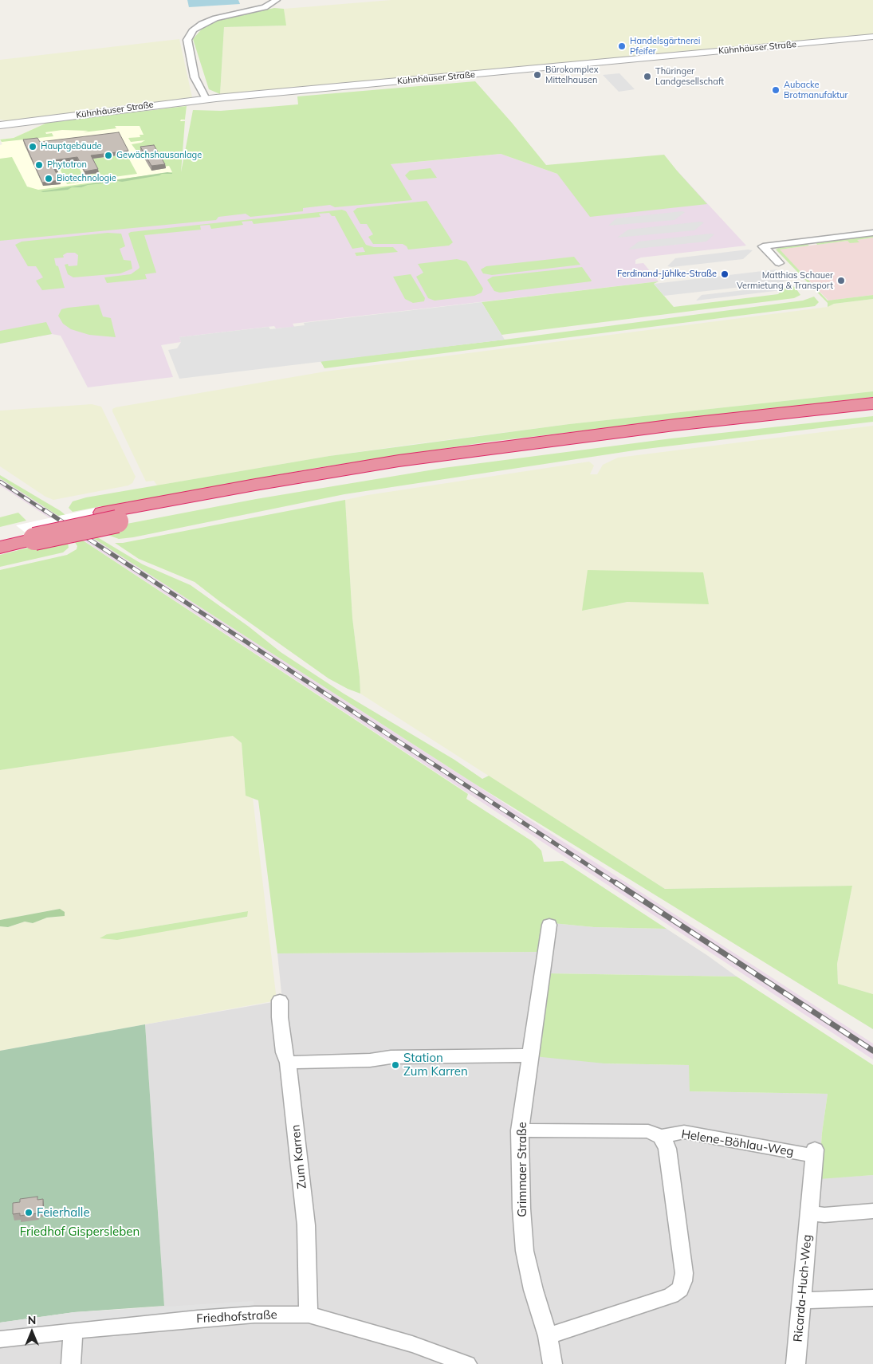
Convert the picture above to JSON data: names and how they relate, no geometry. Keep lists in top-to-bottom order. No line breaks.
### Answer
{"streets":{"street":["Kühnhäuser Straße","Helene-Böhlau-Weg","Zum Karren","Grimmaer Straße","Ricarda-Huch-Weg","Friedhofstraße"]},"crossings":[["Helene-Böhlau-Weg","Ricarda-Huch-Weg"],["Zum Karren","Friedhofstraße"]],"parks":["Friedhof Gispersleben"],"places":["Handelsgärtnerei Pfeifer","Bürokomplex Mittelhausen","Thüringer Landgesellschaft","Aubacke Brotmanufaktur","Hauptgebäude","Gewächshausanlage","Phytotron","Biotechnologie","Ferdinand-Jühlke-Straße","Matthias Schauer Vermietung & Transport","Station Zum Karren","Feierhalle"],"north":"top"}
